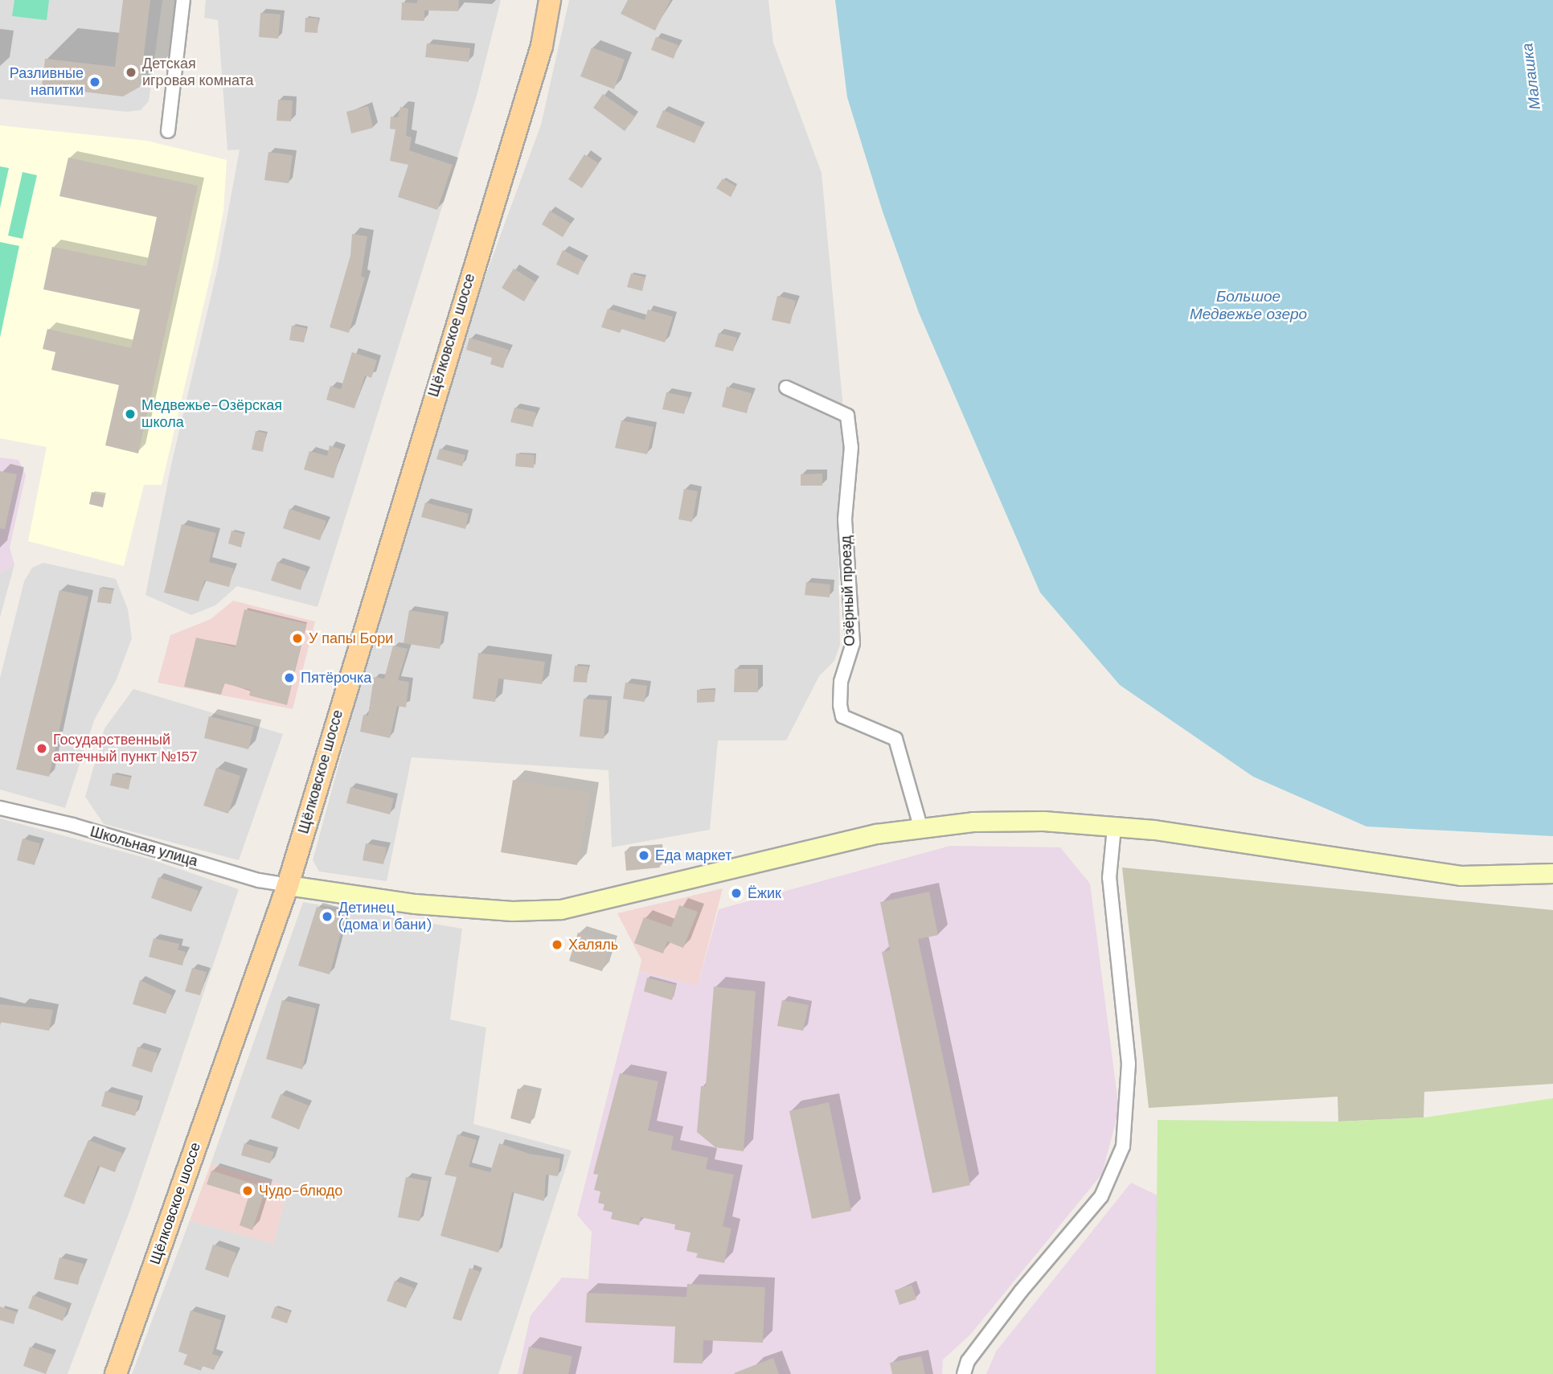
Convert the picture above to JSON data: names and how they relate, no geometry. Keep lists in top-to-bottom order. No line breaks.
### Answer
{"streets":{"main road":["Щёлковское шоссе"],"street":["Озёрный проезд","Школьная улица"]},"crossings":[["Щёлковское шоссе","Школьная улица"]],"water":["Малашка","Большое Медвежье озеро"],"places":["Детская игровая комната","Разливные напитки","Медвежье-Озёрская школа","У папы Бори","Пятёрочка","Государственный аптечный пункт №157","Еда маркет","Ёжик","Детинец (дома и бани)","Халяль","Чудо-блюдо"]}
